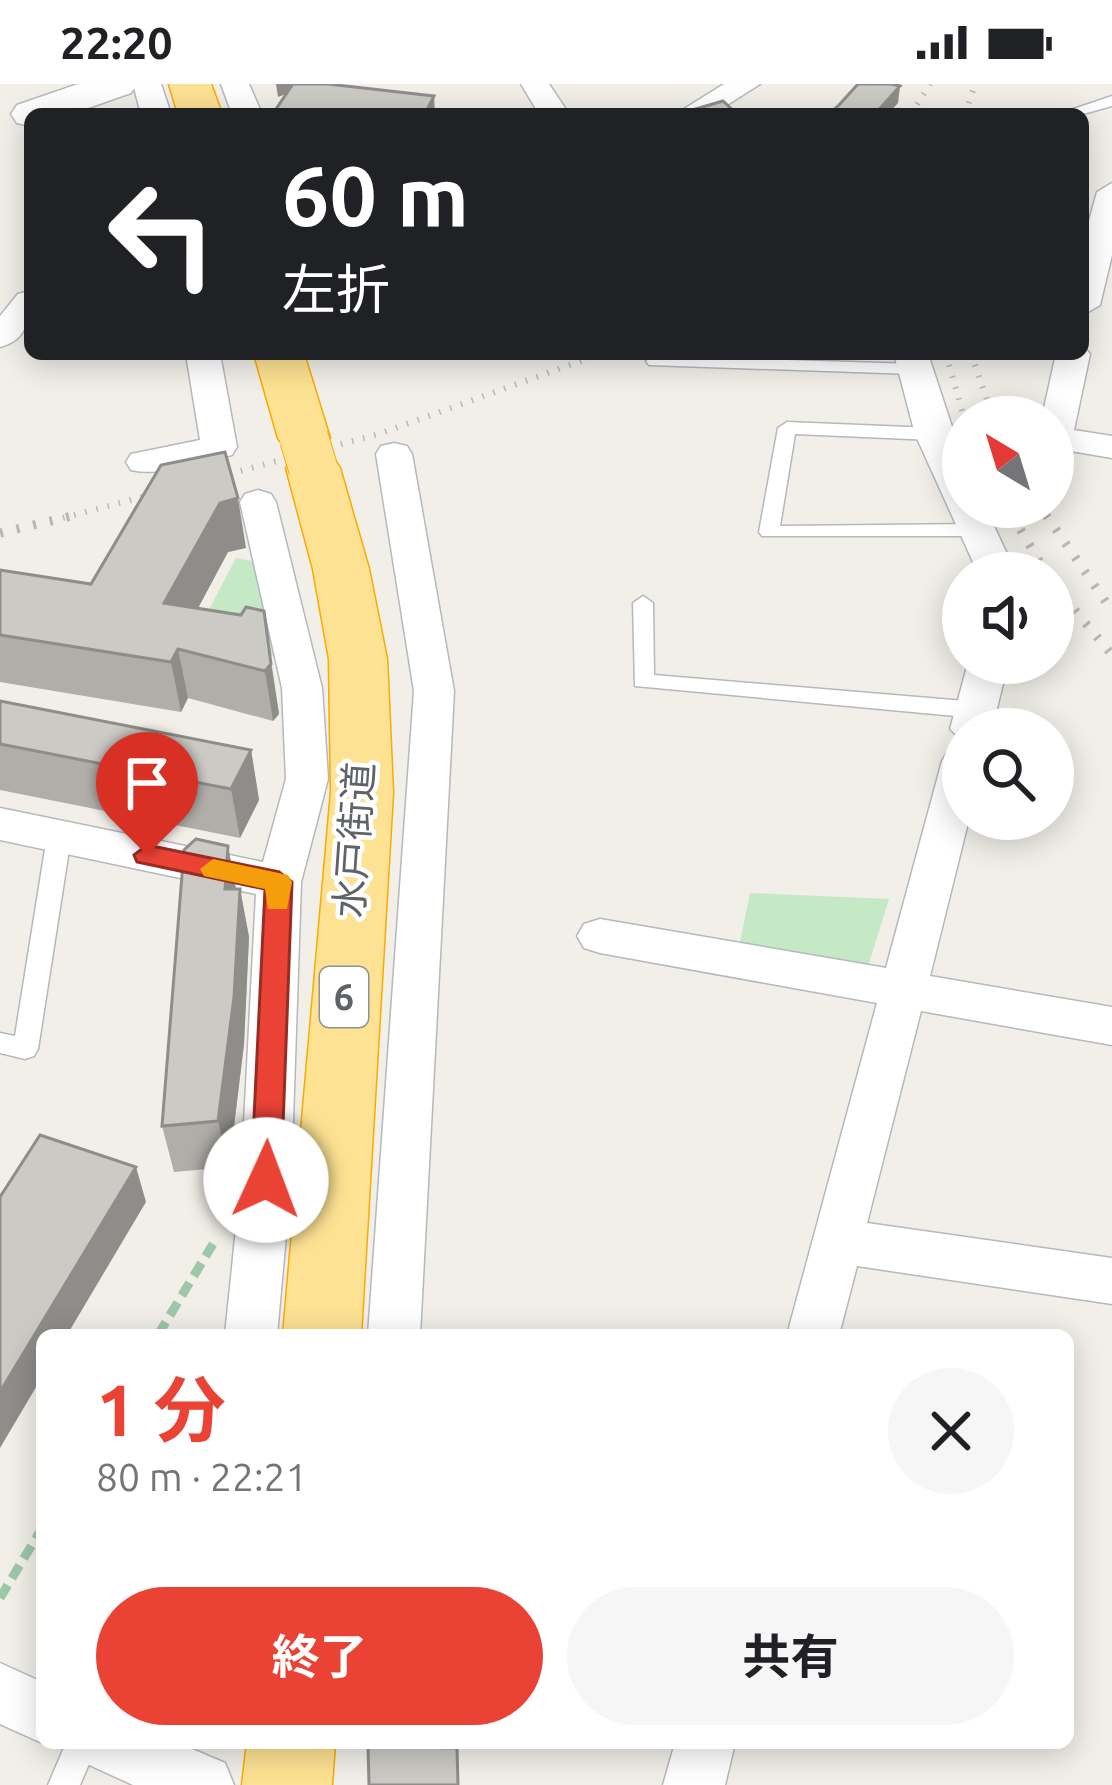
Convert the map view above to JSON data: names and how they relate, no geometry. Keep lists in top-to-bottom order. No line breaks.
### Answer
{"streets":{"highway":["水戸街道","6"]},"north":"top left","page":{"status":"22:20","turn":["60 m","左折"],"heading":["1 分","80 m · 22:21"],"buttons":["終了","共有"]}}
